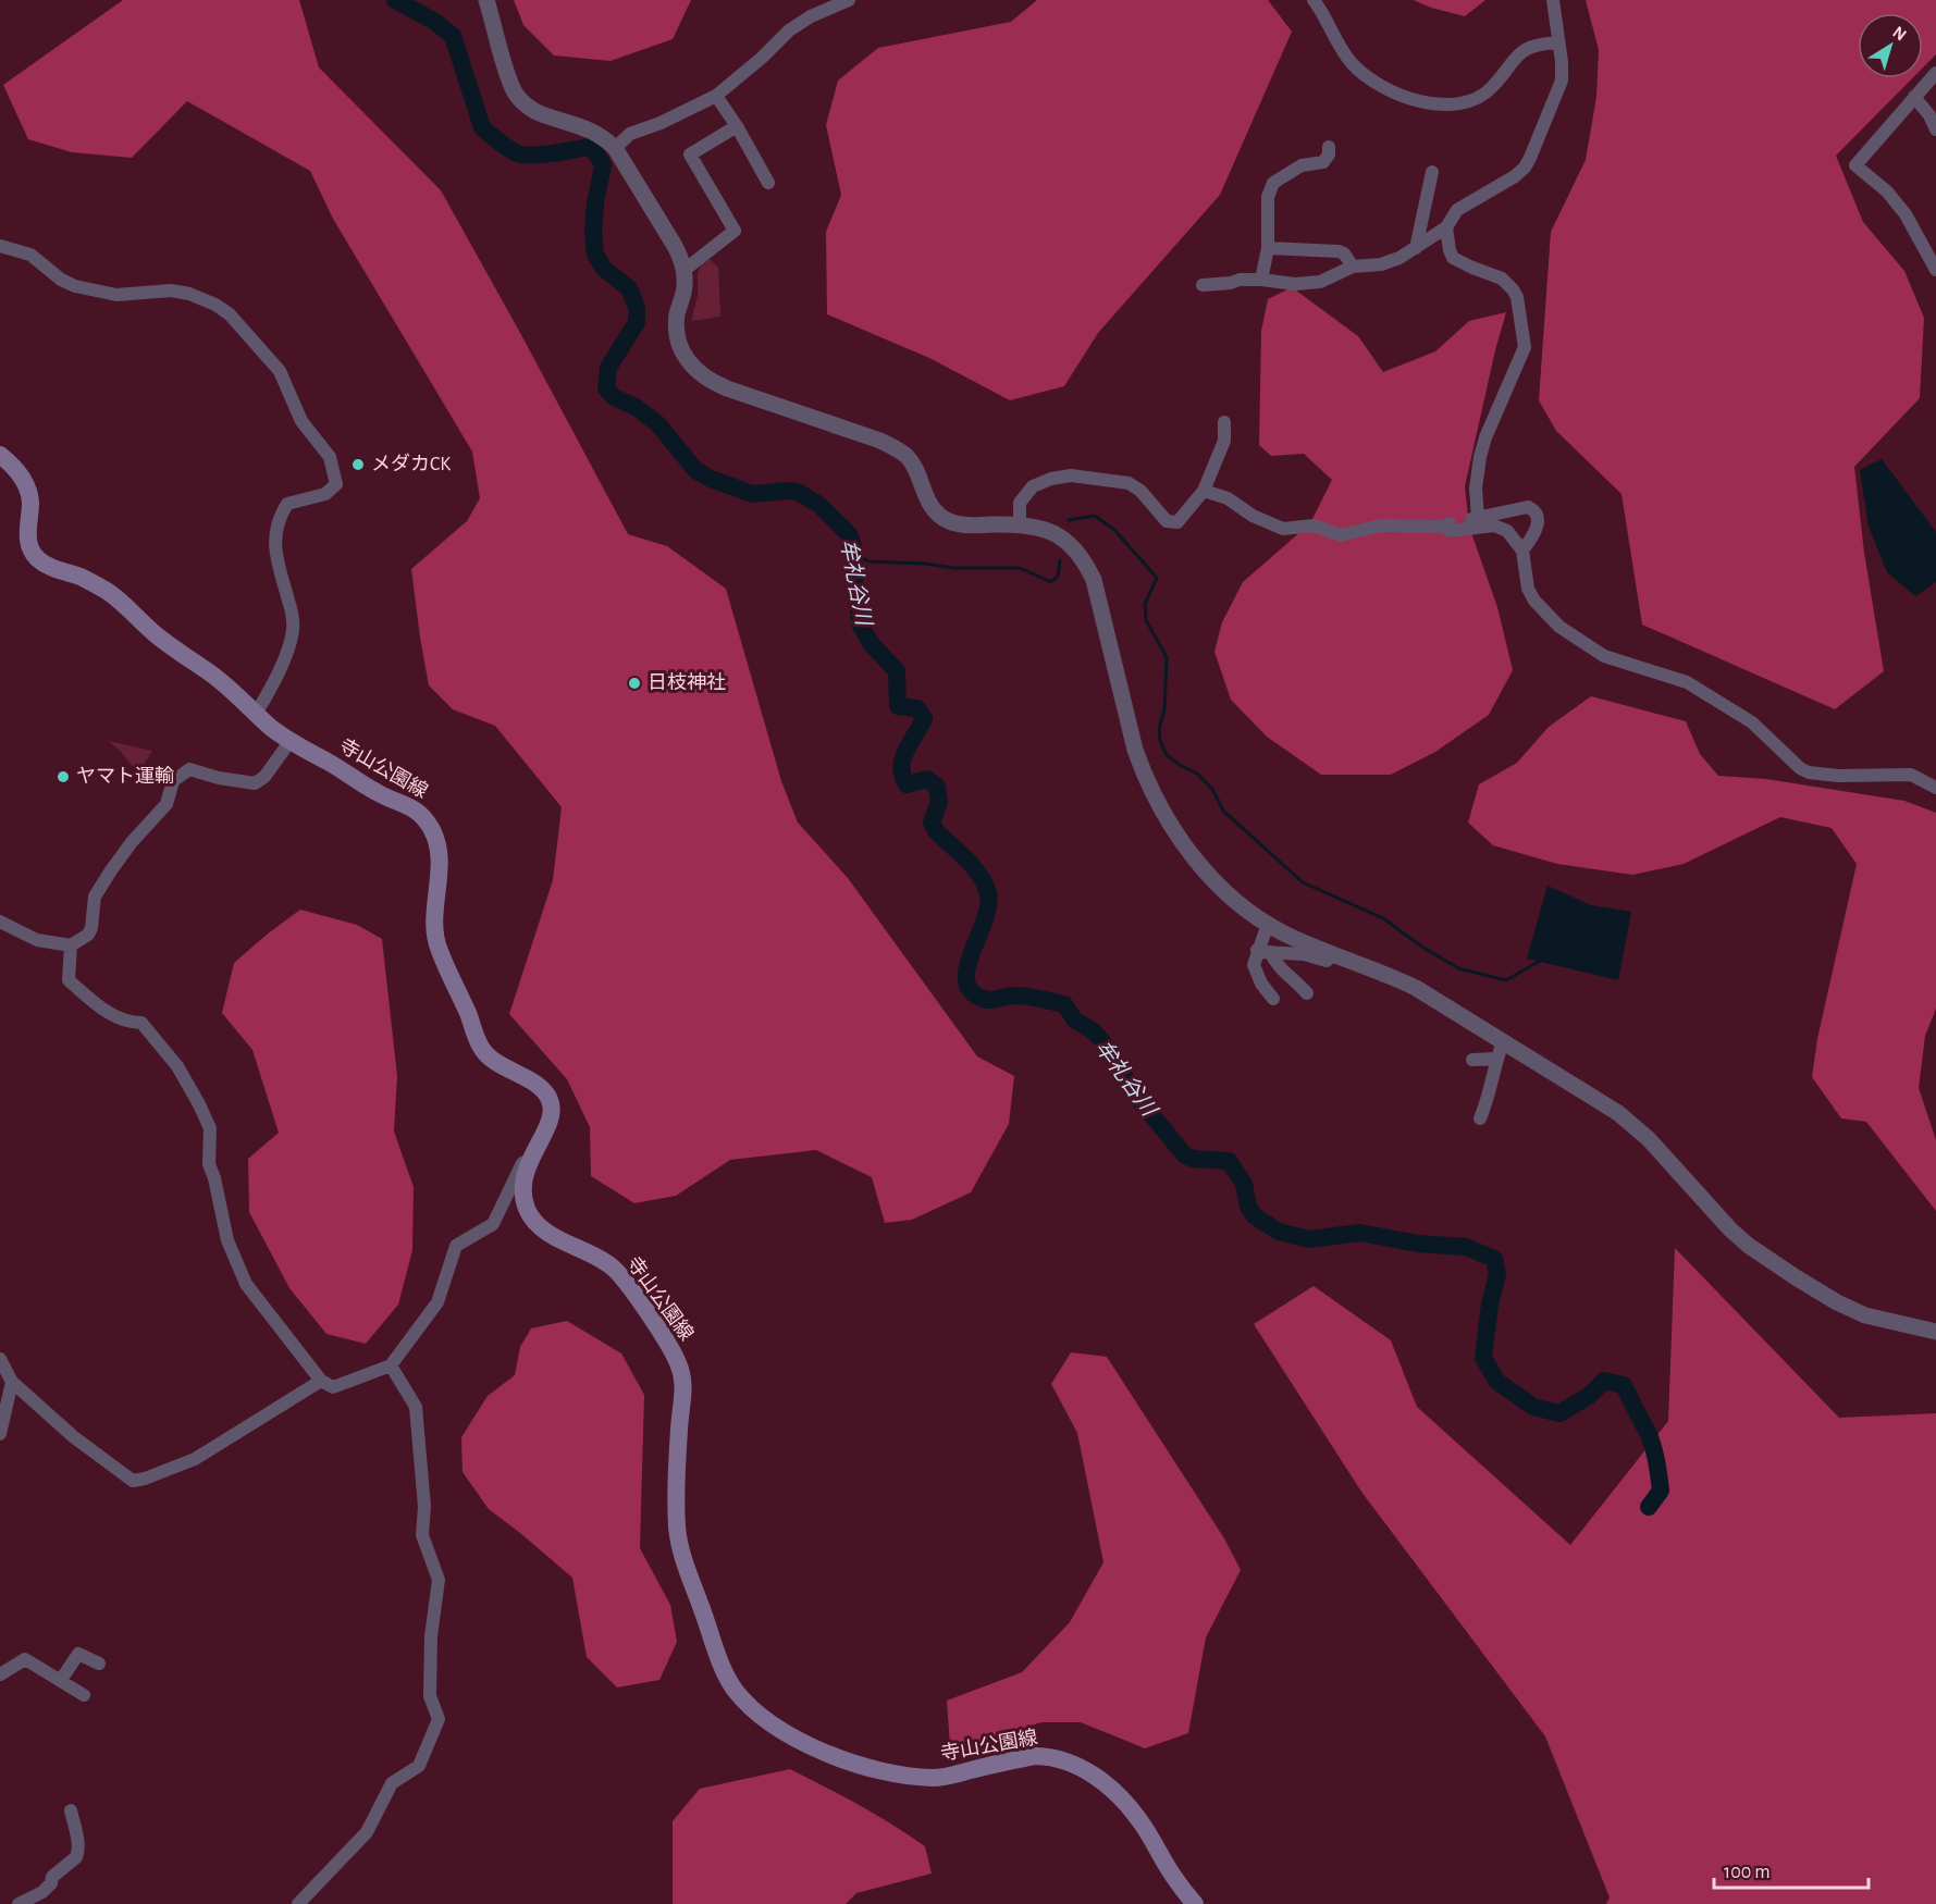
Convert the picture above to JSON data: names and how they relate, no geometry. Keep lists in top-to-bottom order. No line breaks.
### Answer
{"streets":{"main road":["寺山公園線"]},"water":["牟礼谷川"],"places":["メダカCK","日枝神社","ヤマト運輸"],"scale_bar":"100 m","north":"top right"}
